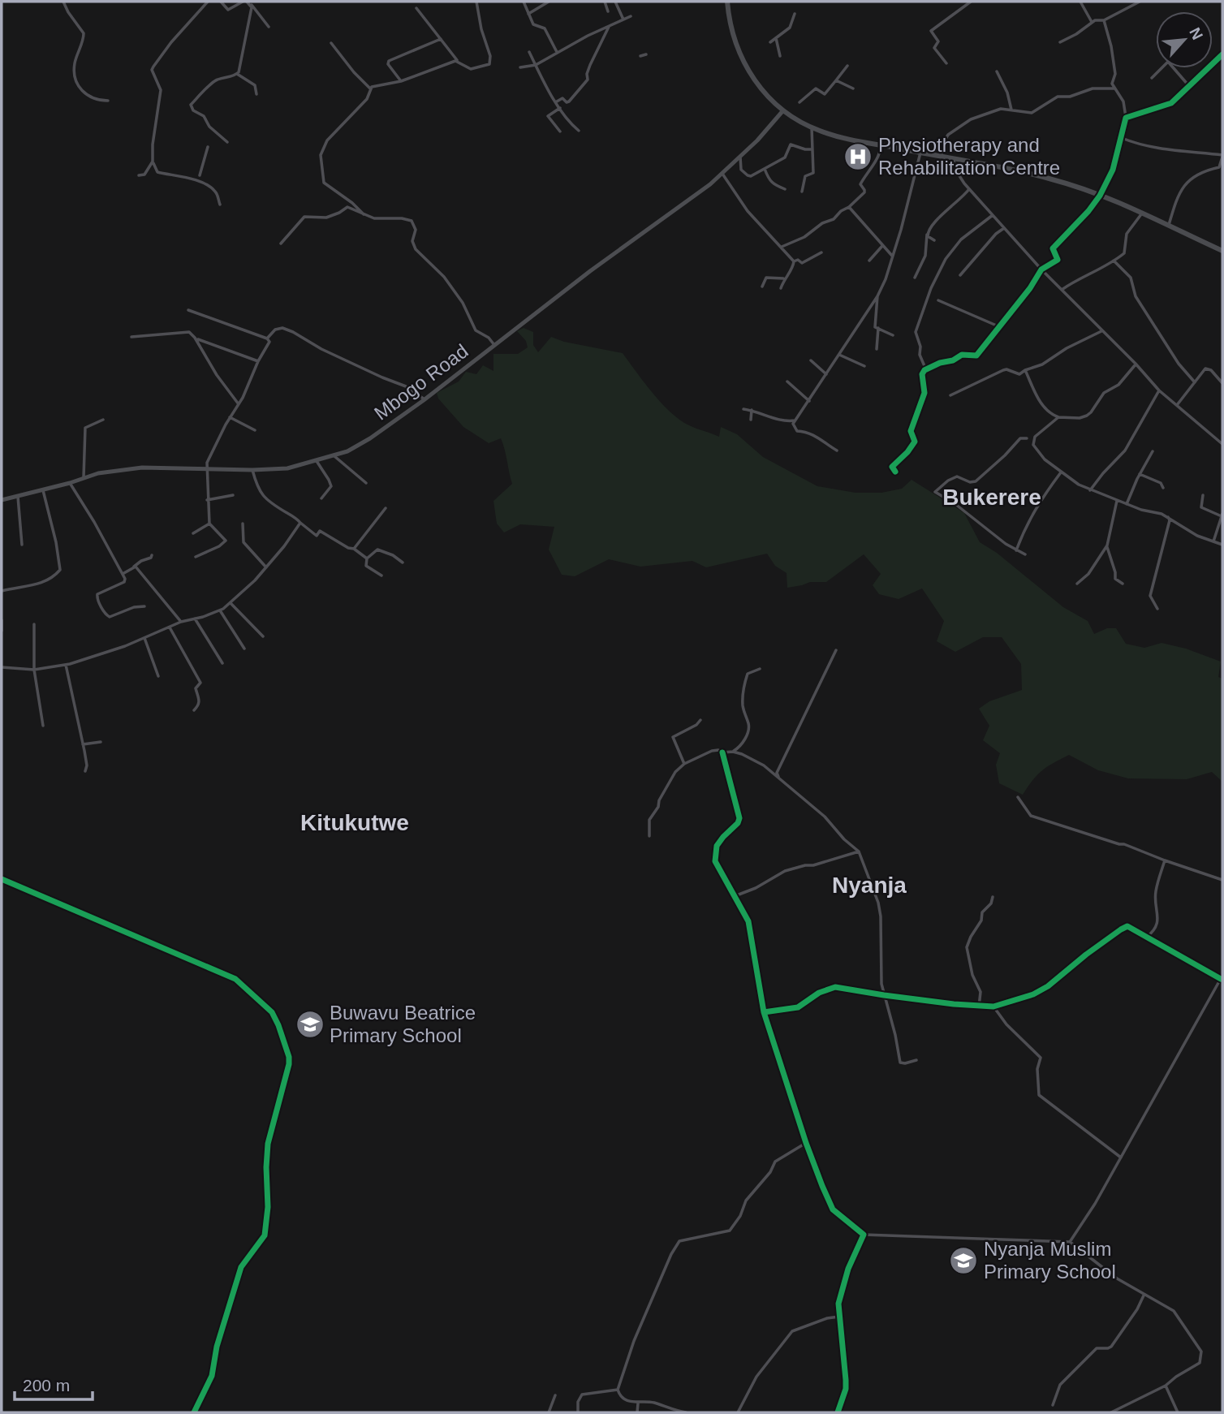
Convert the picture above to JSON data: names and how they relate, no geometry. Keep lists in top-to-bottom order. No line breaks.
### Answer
{"streets":{"main road":["Mbogo Road"]},"districts":["Bukerere","Kitukutwe","Nyanja"],"places":{"hospital":["Physiotherapy and Rehabilitation Centre"],"school or university":["Buwavu Beatrice Primary School","Nyanja Muslim Primary School"]},"scale_bar":"200 m","north":"top right"}
